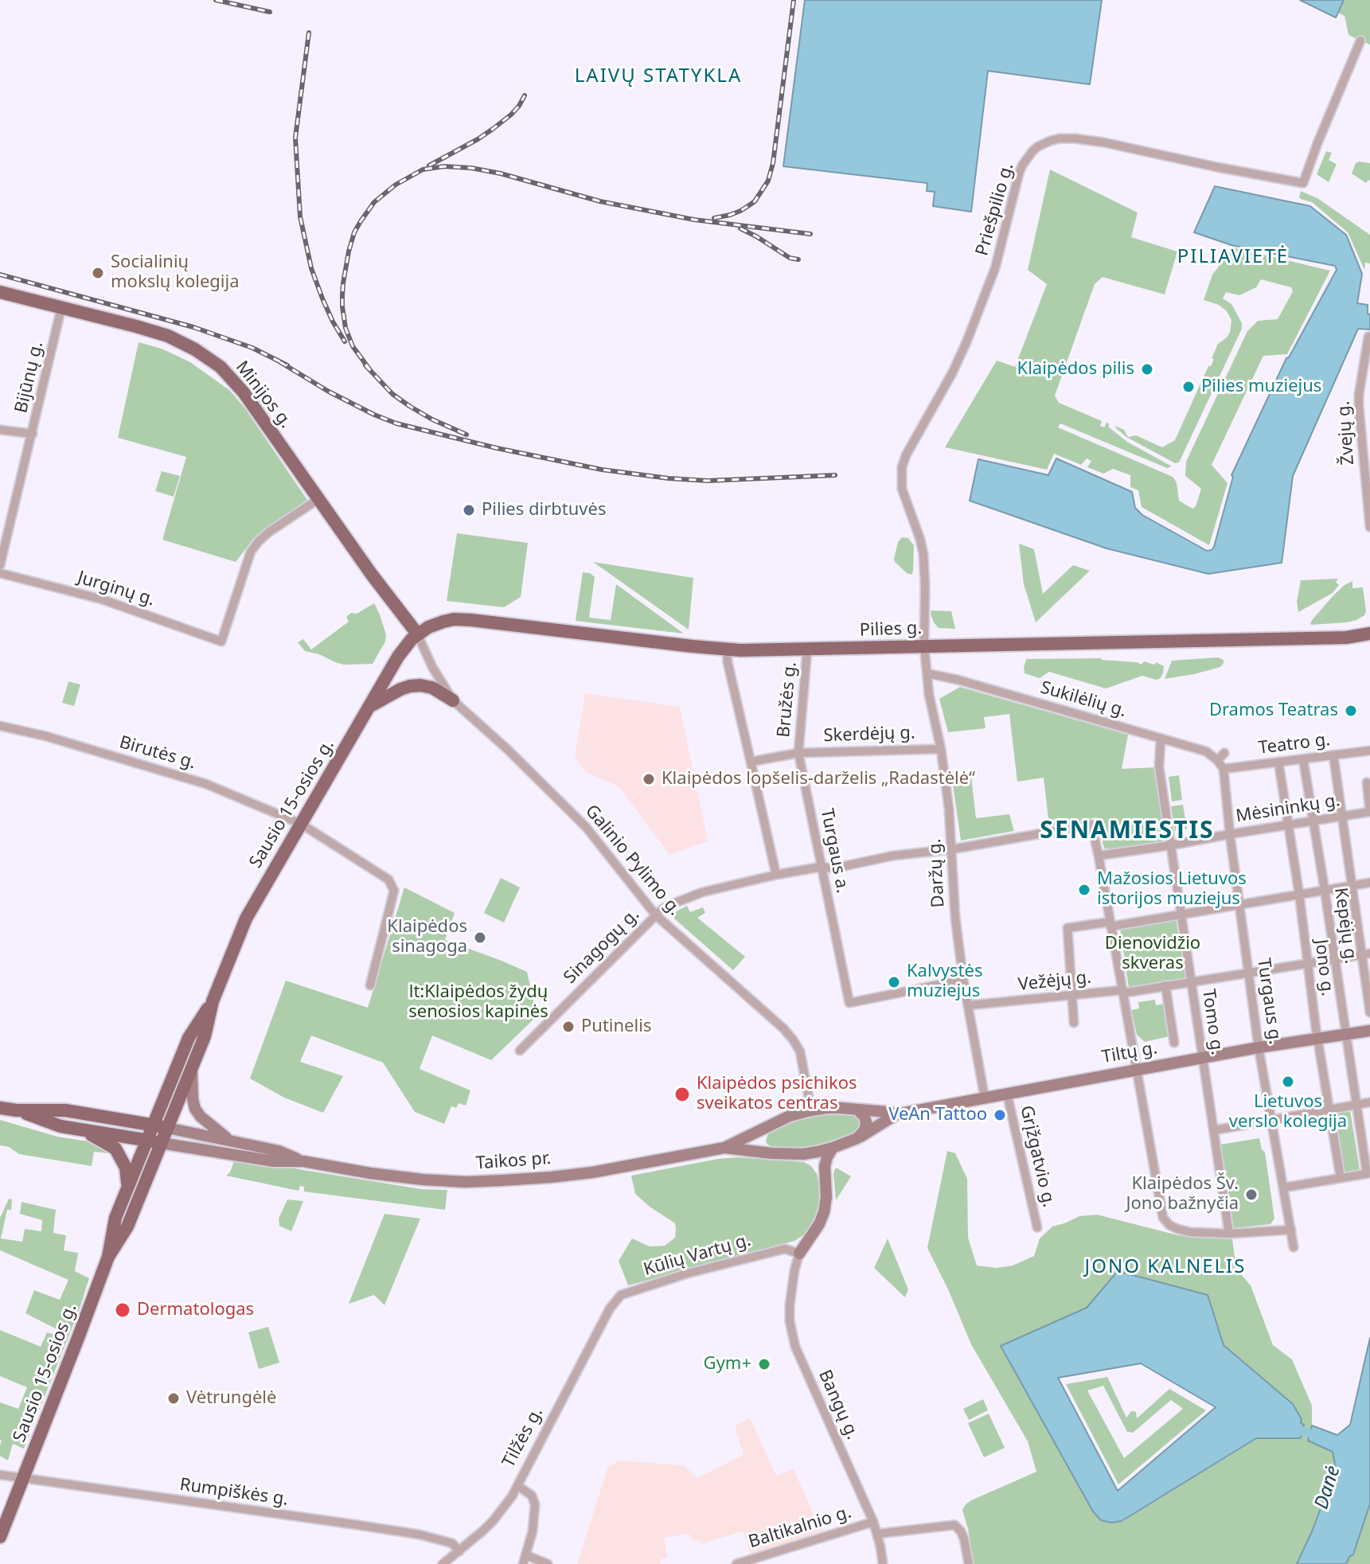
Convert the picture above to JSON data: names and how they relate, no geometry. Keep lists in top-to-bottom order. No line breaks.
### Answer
{"streets":{"main road":["Minijos g.","Pilies g.","Sausio 15-osios g.","Taikos pr."],"street":["Priešpilio g.","Bijūnų g.","Žvejų g.","Jurginų g.","Bružės g.","Sukilėlių g.","Skerdėjų g.","Teatro g.","Birutės g.","Mėsininkų g.","Turgaus a.","Galinio Pylimo g.","Daržų g.","Kepėjų g.","Sinagogų g.","Jono g.","Vežėjų g.","Turgaus g.","Tomo g.","Tiltų g.","Grįžgatvio g.","Kūlių Vartų g.","Bangų g.","Tilžės g.","Rumpiškės g.","Baltikalnio g."]},"crossings":[["Priešpilio g.","Pilies g."],["Priešpilio g.","Daržų g."],["Bijūnų g.","Minijos g."],["Minijos g.","Jurginų g."],["Minijos g.","Pilies g."],["Minijos g.","Sausio 15-osios g."],["Minijos g.","Galinio Pylimo g."],["Pilies g.","Bružės g."],["Pilies g.","Sausio 15-osios g."],["Pilies g.","Galinio Pylimo g."],["Pilies g.","Daržų g."],["Bružės g.","Skerdėjų g."],["Bružės g.","Turgaus a."],["Sukilėlių g.","Daržų g."],["Sukilėlių g.","Tomo g."],["Skerdėjų g.","Turgaus a."],["Skerdėjų g.","Daržų g."],["Teatro g.","Kepėjų g."],["Teatro g.","Jono g."],["Teatro g.","Turgaus g."],["Birutės g.","Sausio 15-osios g."],["Sausio 15-osios g.","Galinio Pylimo g."],["Sausio 15-osios g.","Taikos pr."],["Sausio 15-osios g.","Rumpiškės g."],["Mėsininkų g.","Kepėjų g."],["Mėsininkų g.","Sinagogų g."],["Mėsininkų g.","Jono g."],["Mėsininkų g.","Turgaus g."],["Mėsininkų g.","Tomo g."],["Turgaus a.","Daržų g."],["Turgaus a.","Sinagogų g."],["Galinio Pylimo g.","Sinagogų g."],["Galinio Pylimo g.","Tiltų g."],["Galinio Pylimo g.","Taikos pr."],["Daržų g.","Sinagogų g."],["Daržų g.","Vežėjų g."],["Daržų g.","Tiltų g."],["Kepėjų g.","Vežėjų g."],["Kepėjų g.","Tiltų g."],["Jono g.","Vežėjų g."],["Jono g.","Tiltų g."],["Vežėjų g.","Turgaus g."],["Vežėjų g.","Tomo g."],["Turgaus g.","Tiltų g."],["Tomo g.","Tiltų g."],["Tiltų g.","Grįžgatvio g."],["Tiltų g.","Taikos pr."],["Kūlių Vartų g.","Bangų g."],["Kūlių Vartų g.","Tilžės g."],["Bangų g.","Baltikalnio g."],["Tilžės g.","Rumpiškės g."]],"districts":["LAIVŲ STATYKLA","PILIAVIETĖ","SENAMIESTIS","JONO KALNELIS"],"water":["Danė"],"parks":["Dienovidžio skveras","lt:Klaipėdos žydų senosios kapinės"],"places":["Socialinių mokslų kolegija","Klaipėdos pilis","Pilies muziejus","Pilies dirbtuvės","Dramos Teatras","Klaipėdos lopšelis-darželis „Radastėlė“","Mažosios Lietuvos istorijos muziejus","Klaipėdos sinagoga","Kalvystės muziejus","Putinelis","Lietuvos verslo kolegija","Klaipėdos psichikos sveikatos centras","VeAn Tattoo","Klaipėdos Šv. Jono bažnyčia","Dermatologas","Gym+","Vėtrungėlė"]}
